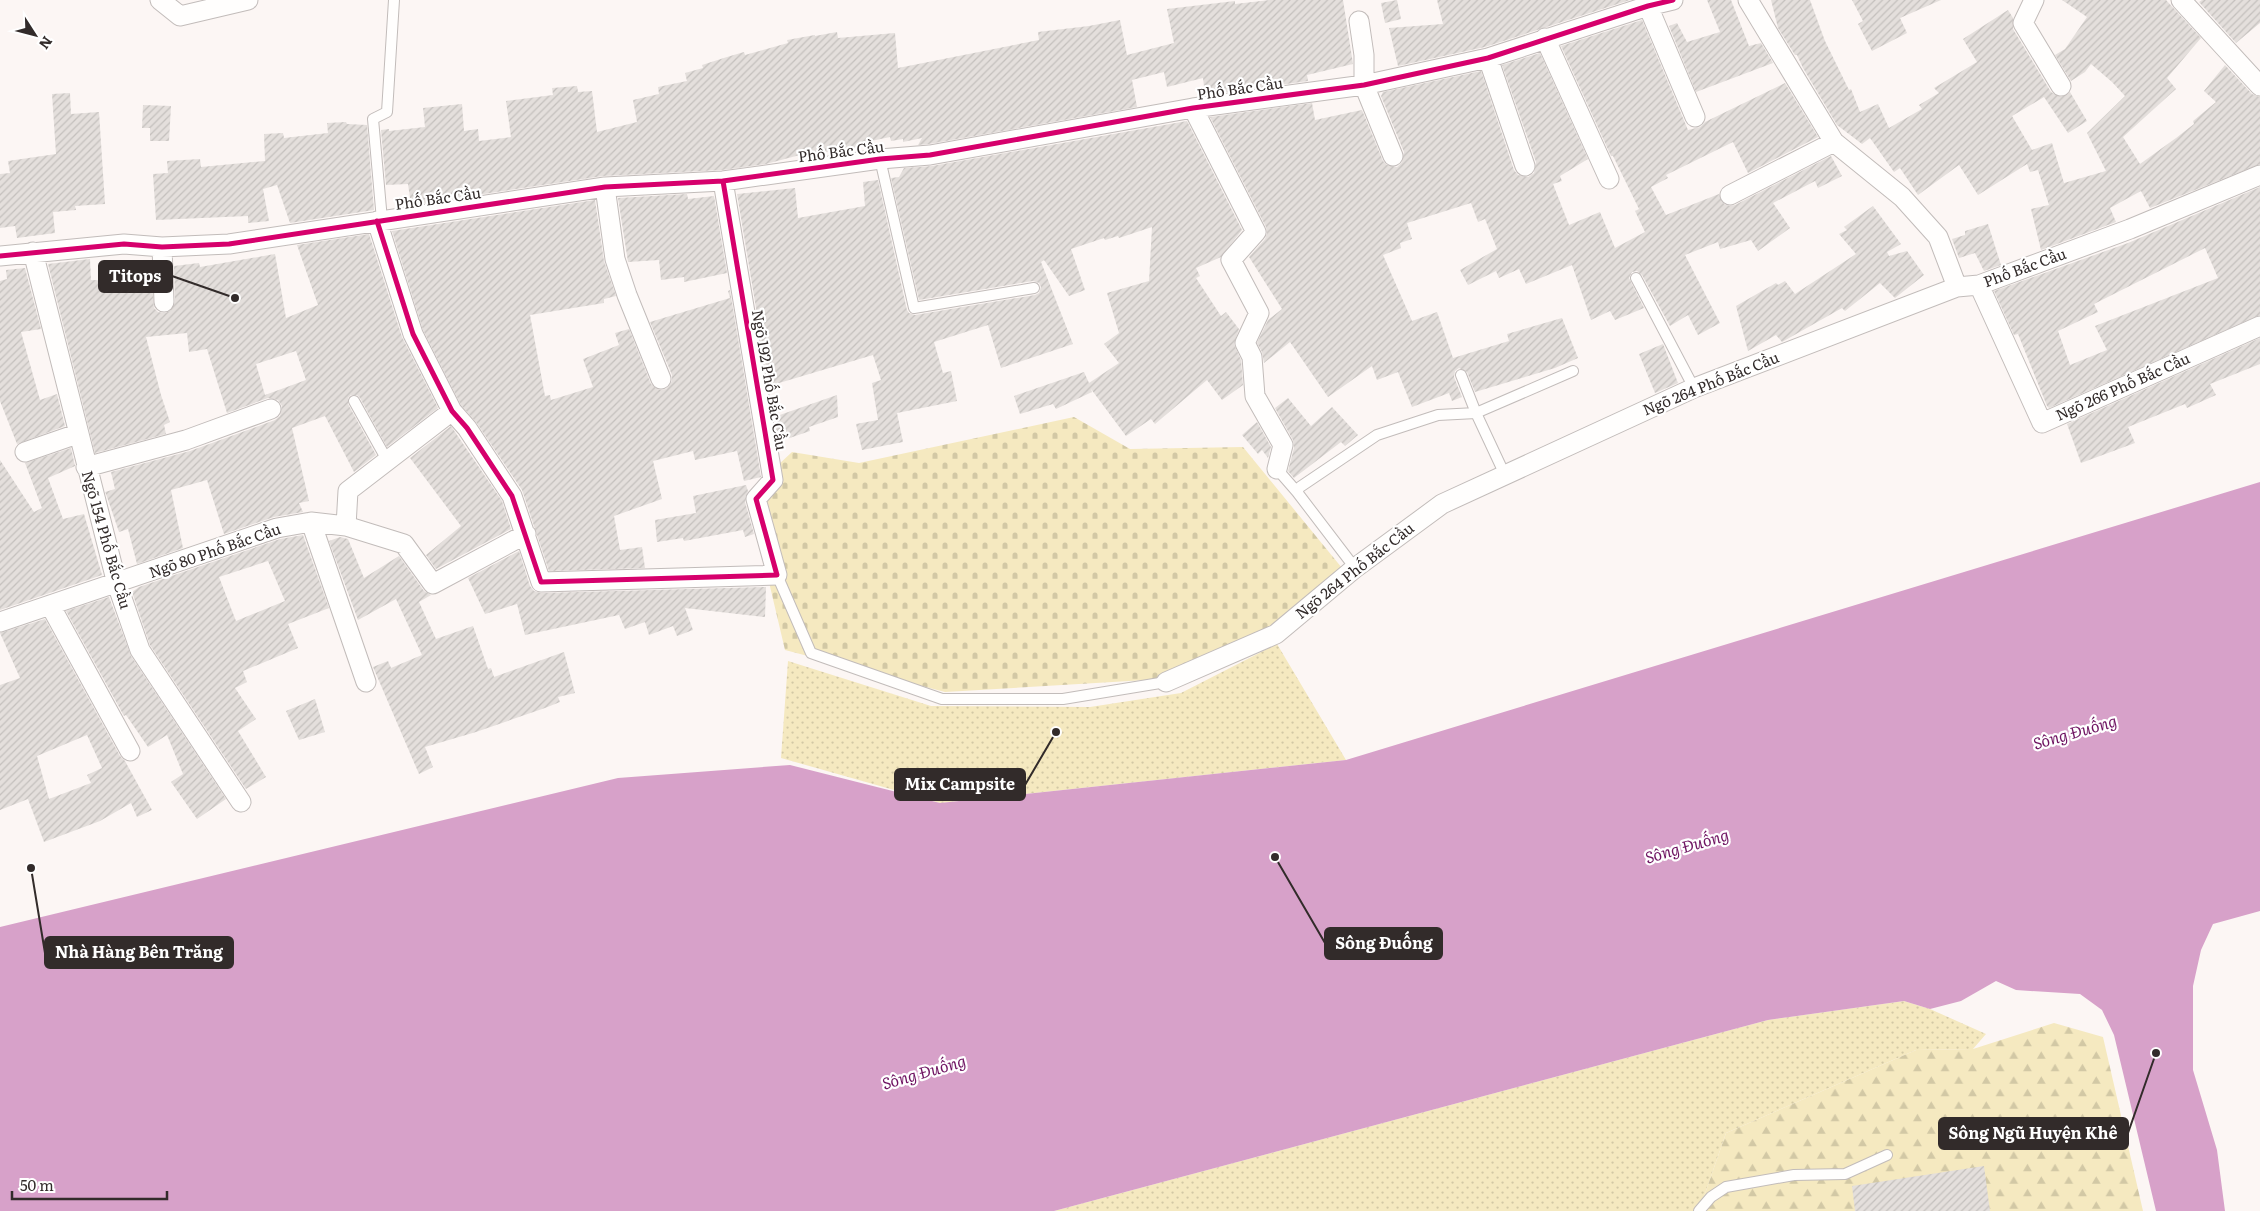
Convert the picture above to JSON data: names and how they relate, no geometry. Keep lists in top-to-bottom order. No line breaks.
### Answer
{"streets":{"street":["Phố Bắc Cầu","Ngõ 192 Phố Bắc Cầu","Ngõ 264 Phố Bắc Cầu","Ngõ 266 Phố Bắc Cầu","Ngõ 154 Phố Bắc Cầu","Ngõ 80 Phố Bắc Cầu"]},"crossings":[["Phố Bắc Cầu","Ngõ 192 Phố Bắc Cầu"],["Phố Bắc Cầu","Ngõ 264 Phố Bắc Cầu"],["Phố Bắc Cầu","Ngõ 266 Phố Bắc Cầu"],["Phố Bắc Cầu","Ngõ 154 Phố Bắc Cầu"],["Ngõ 192 Phố Bắc Cầu","Ngõ 264 Phố Bắc Cầu"],["Ngõ 154 Phố Bắc Cầu","Ngõ 80 Phố Bắc Cầu"]],"water":["Sông Đuống"],"places":["Titops","Mix Campsite","Sông Đuống","Nhà Hàng Bên Trăng","Sông Ngũ Huyện Khê"],"scale_bar":"50 m","north":"bottom right"}
